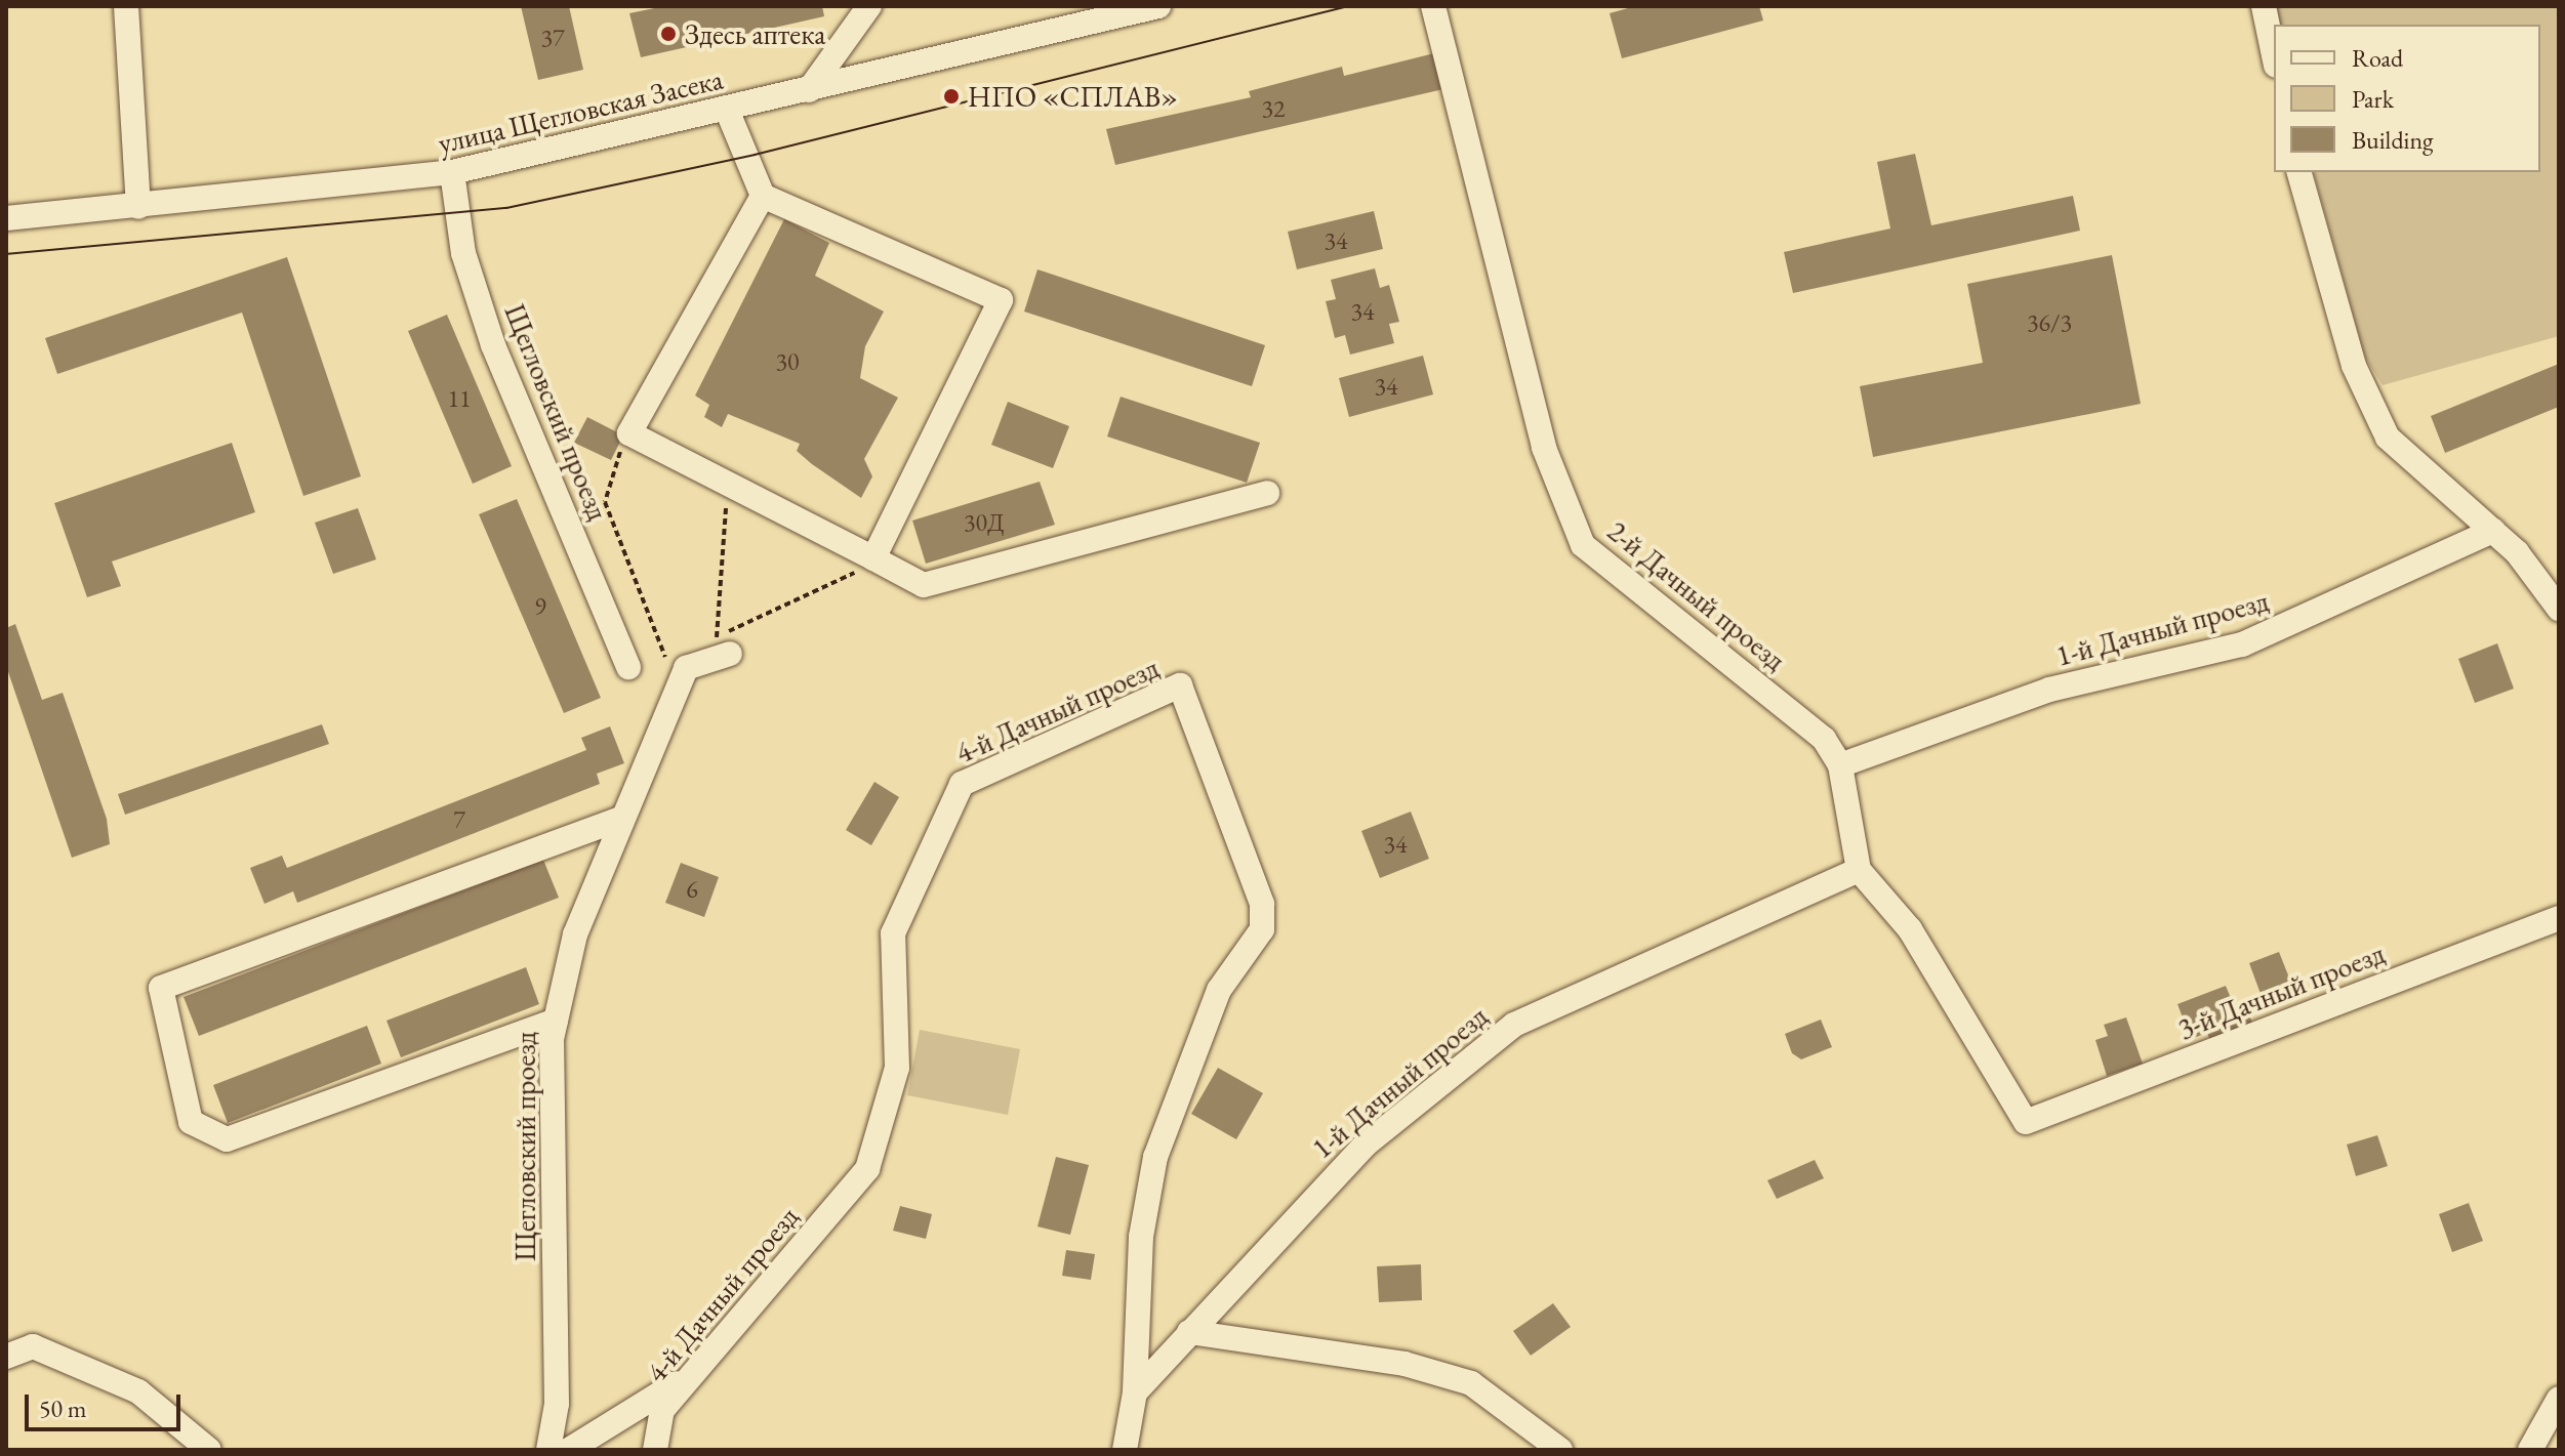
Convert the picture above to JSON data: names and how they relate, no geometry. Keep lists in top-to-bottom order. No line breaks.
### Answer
{"streets":{"street":["улица Щегловская Засека","Щегловский проезд","2-й Дачный проезд","1-й Дачный проезд","4-й Дачный проезд","3-й Дачный проезд"]},"crossings":[["улица Щегловская Засека","Щегловский проезд"],["2-й Дачный проезд","1-й Дачный проезд"],["2-й Дачный проезд","3-й Дачный проезд"],["1-й Дачный проезд","4-й Дачный проезд"],["1-й Дачный проезд","3-й Дачный проезд"]],"places":["Здесь аптека","НПО «СПЛАВ»"],"house_numbers":["37","32","34","34","36/3","30","34","11","30Д","9","7","34","6"],"legend":["Road","Park","Building"],"scale_bar":"50 m"}
